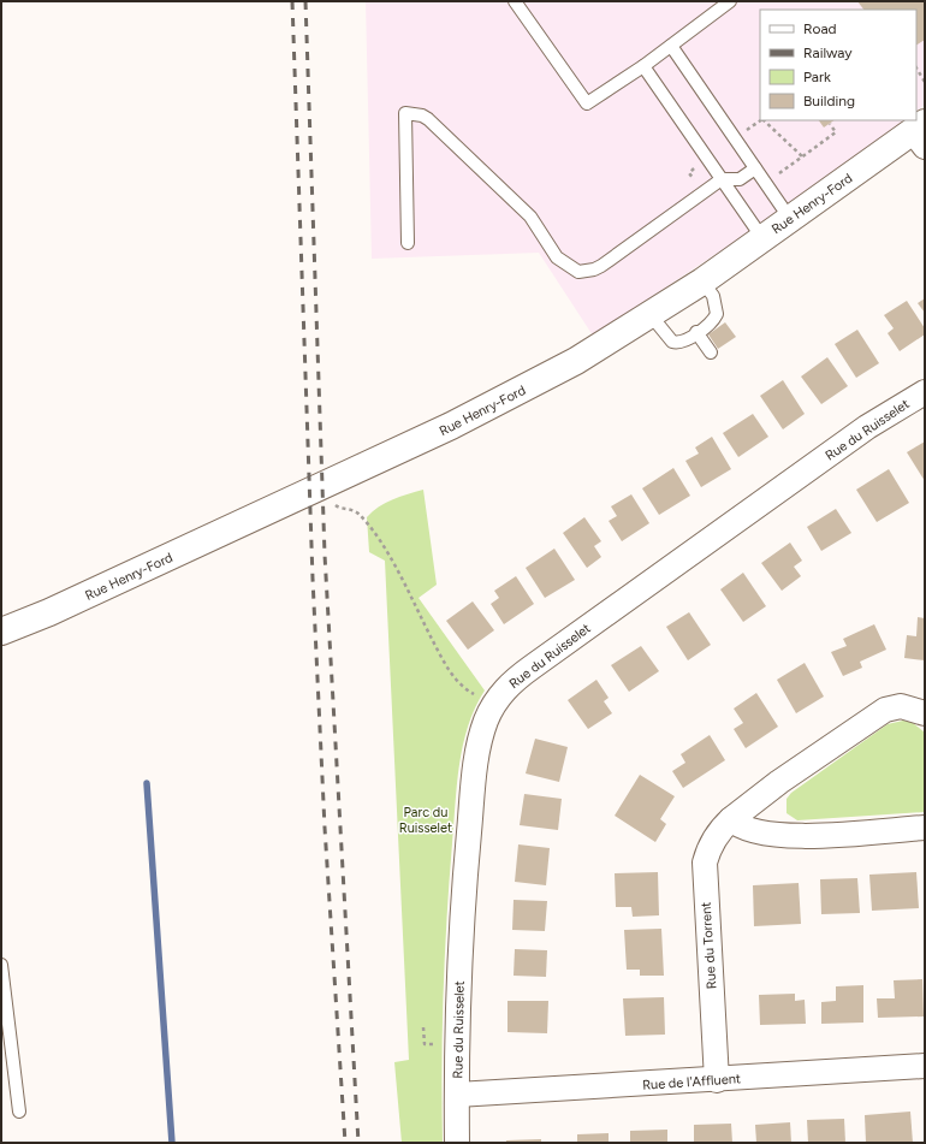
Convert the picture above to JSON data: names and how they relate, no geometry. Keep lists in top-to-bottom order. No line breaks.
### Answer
{"streets":{"street":["Rue Henry-Ford","Rue du Ruisselet","Rue du Torrent","Rue de l'Affluent"]},"crossings":[["Rue du Ruisselet","Rue de l'Affluent"],["Rue du Torrent","Rue de l'Affluent"]],"parks":["Parc du Ruisselet"],"legend":["Road","Railway","Park","Building"]}
